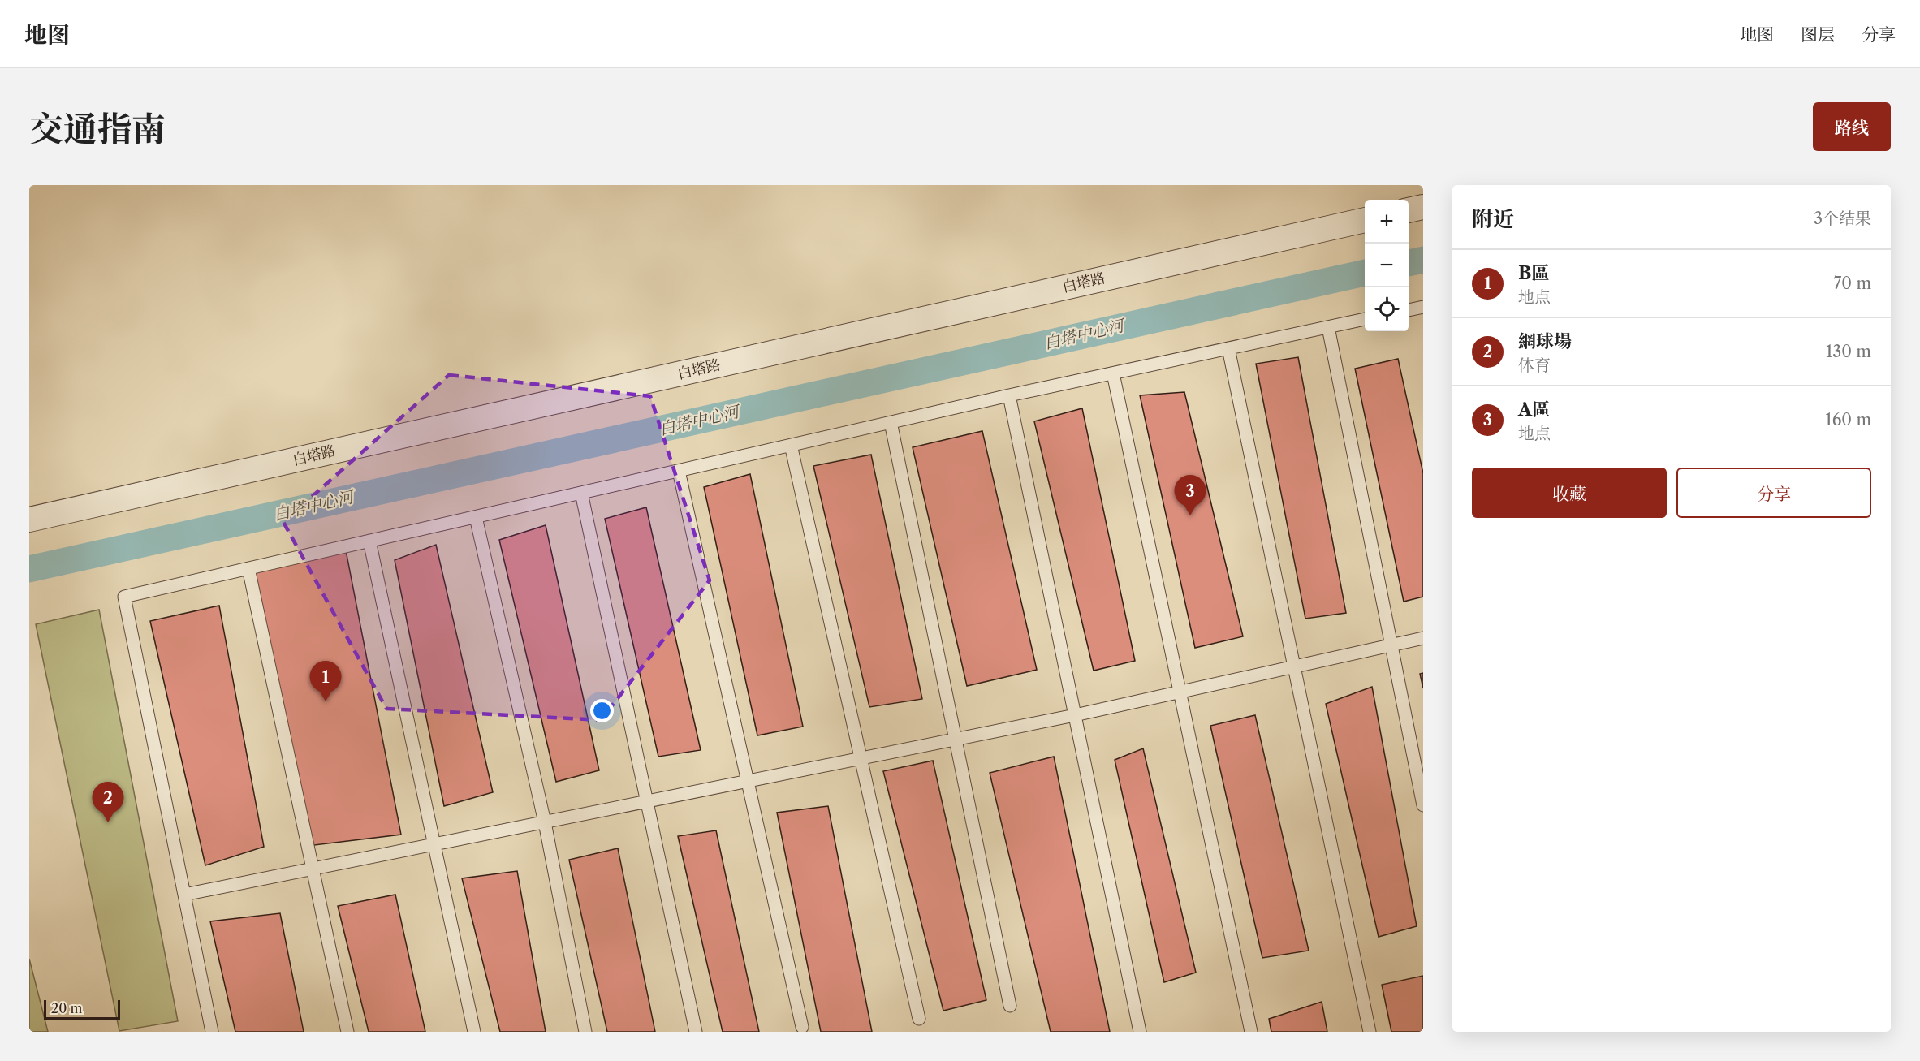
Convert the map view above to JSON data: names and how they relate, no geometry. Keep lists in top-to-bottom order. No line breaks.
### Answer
{"streets":{"street":["白塔路"]},"water":["白塔中心河"],"scale_bar":"20 m","page":{"header":"地图","nav":["地图","图层","分享"],"title":"交通指南","buttons":["路线",["收藏","分享"]],"heading":["附近","3个结果"],"map_buttons":["+","−"],"list":[{"mark":"1","name":"B區","note":"地点","value":"70 m"},{"mark":"2","name":"網球場","note":"体育","value":"130 m"},{"mark":"3","name":"A區","note":"地点","value":"160 m"}],"pins":["3","1","2"],"scale":"20 m"}}
